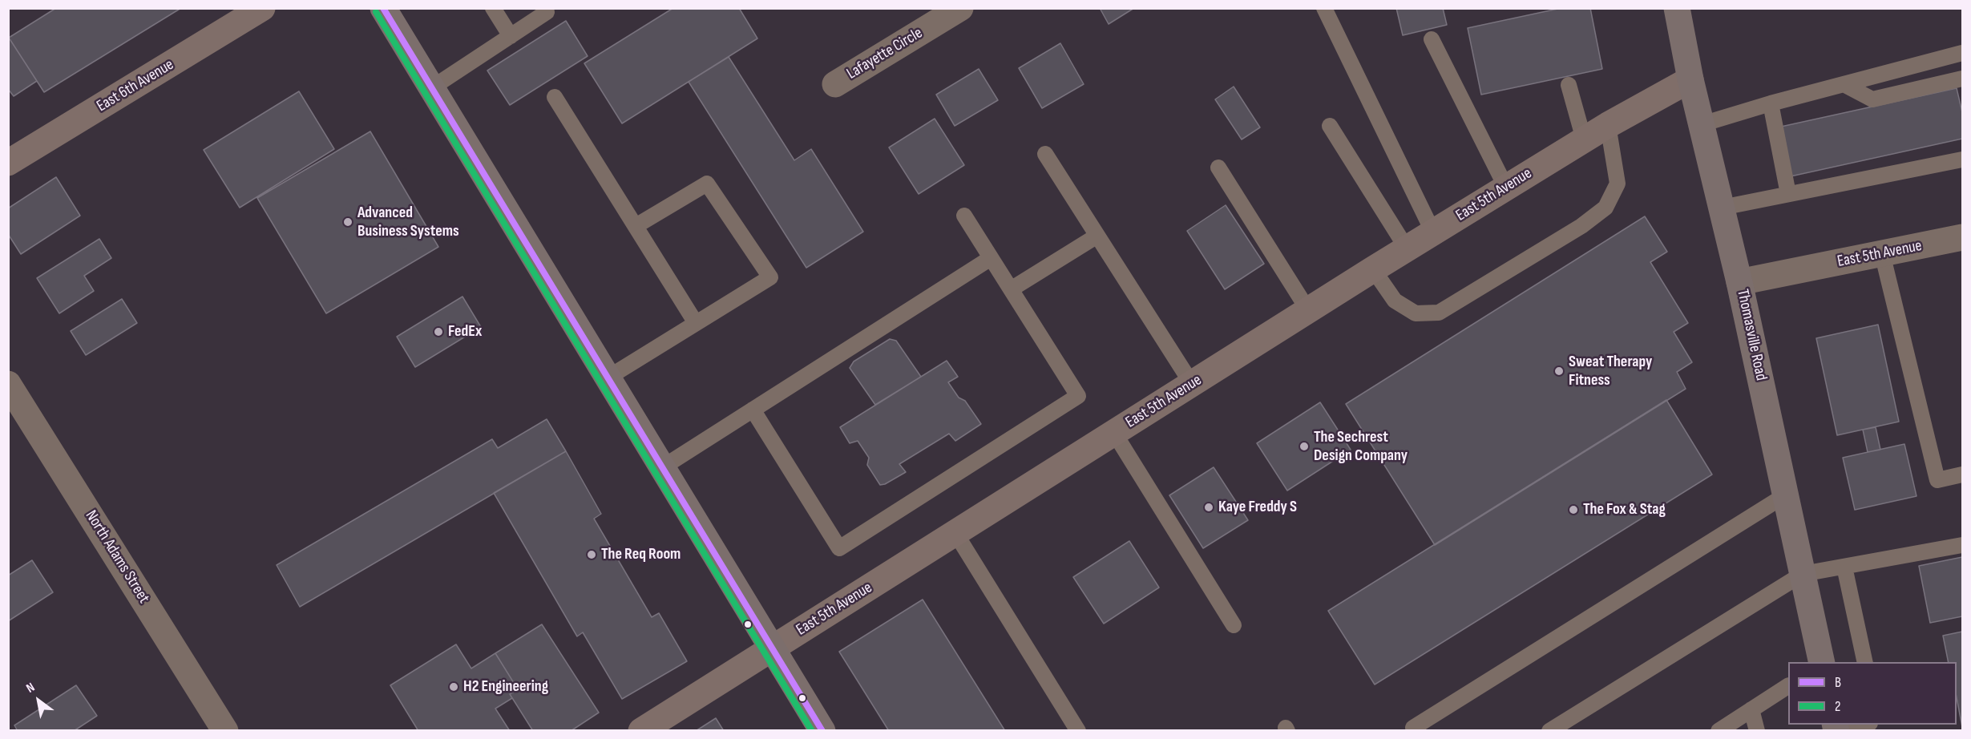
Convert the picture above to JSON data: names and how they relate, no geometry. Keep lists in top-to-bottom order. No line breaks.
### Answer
{"streets":{"main road":["Thomasville Road"],"street":["Lafayette Circle","East 6th Avenue","East 5th Avenue","North Adams Street"]},"crossings":[["East 5th Avenue","Thomasville Road"]],"places":["Advanced Business Systems","FedEx","Sweat Therapy Fitness","The Sechrest Design Company","Kaye Freddy S","The Fox & Stag","The Req Room","H2 Engineering"],"lines":["transit line B","transit line 2"],"legend":["B","2"],"north":"top left"}
